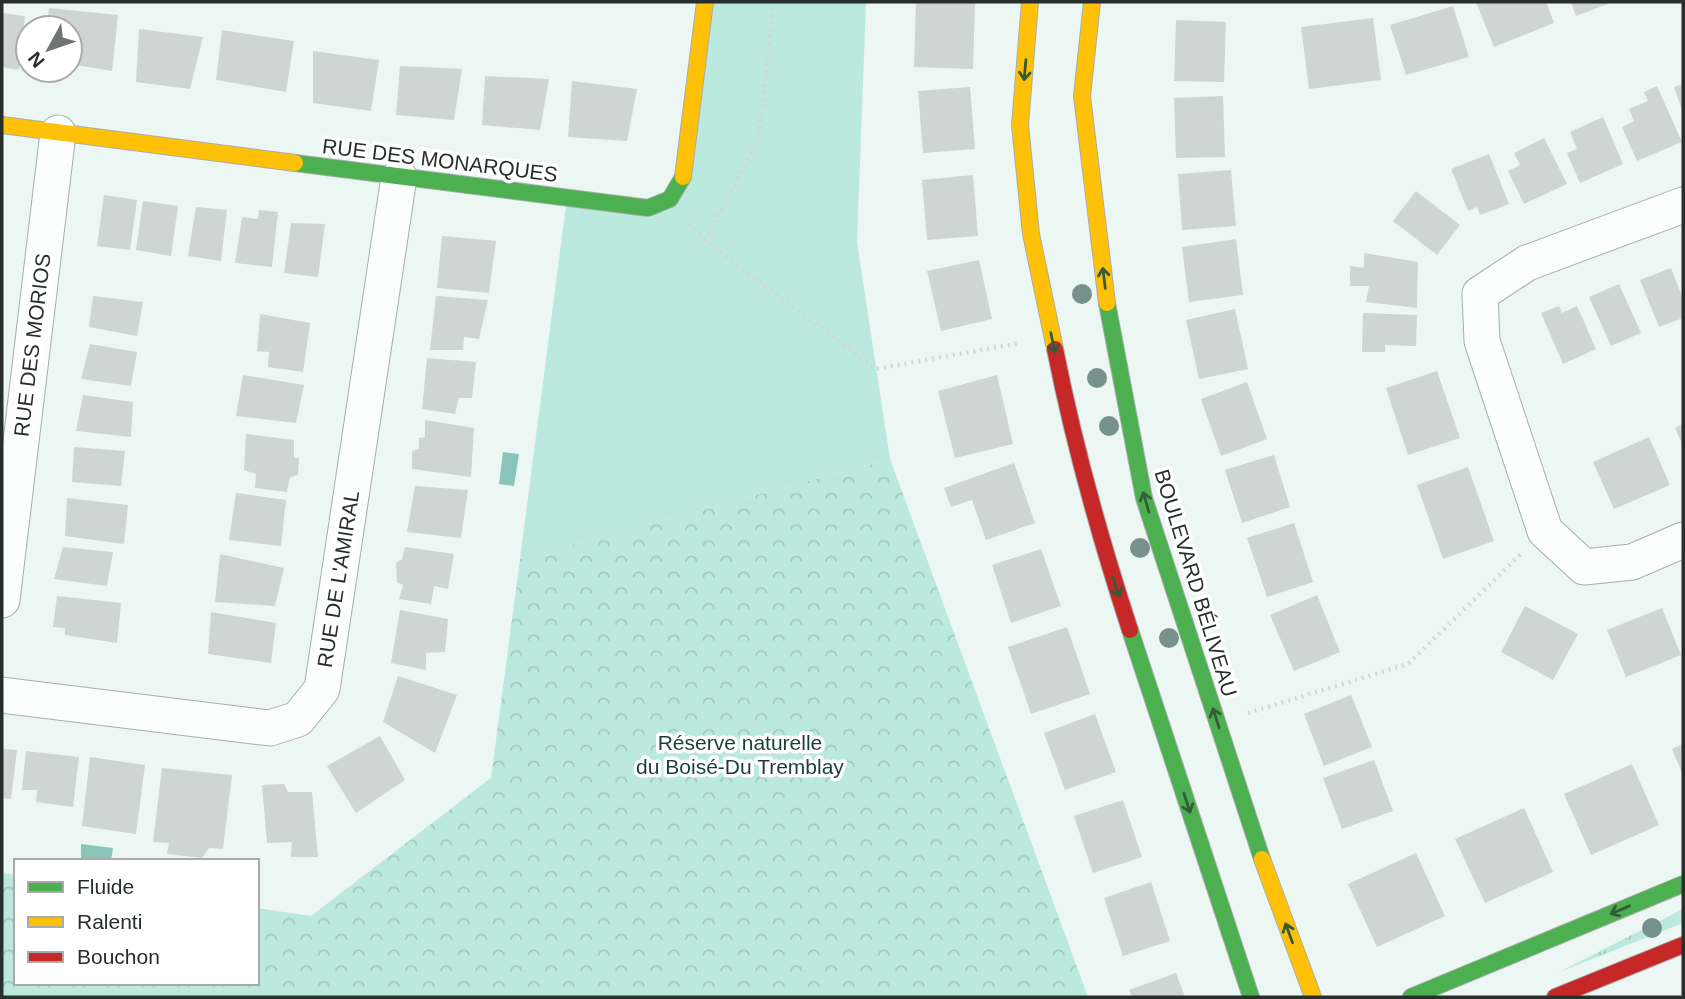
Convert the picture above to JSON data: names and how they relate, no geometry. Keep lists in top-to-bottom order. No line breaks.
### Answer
{"streets":{"street":["RUE DES MONARQUES","RUE DES MORIOS","RUE DE L'AMIRAL","BOULEVARD BÉLIVEAU"]},"crossings":[["RUE DES MONARQUES","RUE DES MORIOS"],["RUE DES MONARQUES","RUE DE L'AMIRAL"]],"parks":["Réserve naturelle du Boisé-Du Tremblay"],"legend":["Fluide","Ralenti","Bouchon"],"north":"bottom left"}
